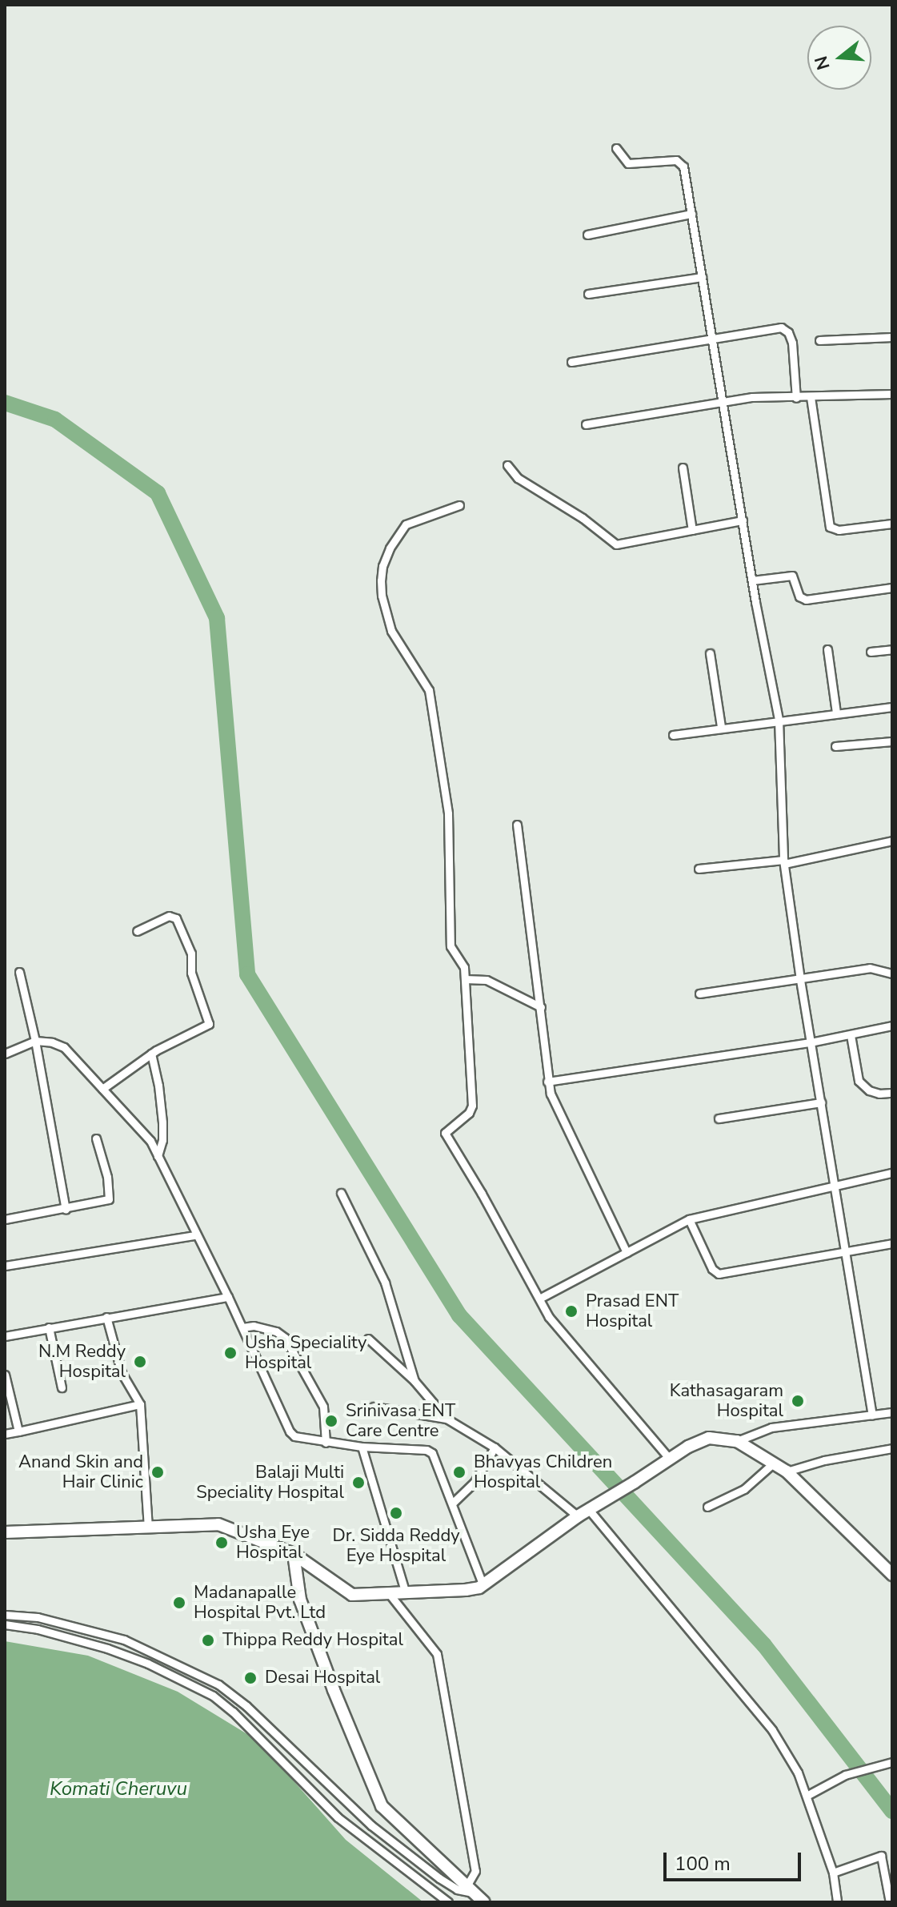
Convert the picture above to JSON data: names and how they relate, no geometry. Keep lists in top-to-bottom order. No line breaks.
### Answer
{"water":["Komati Cheruvu"],"places":["Prasad ENT Hospital","Usha Speciality Hospital","N.M Reddy Hospital","Kathasagaram Hospital","Srinivasa ENT Care Centre","Anand Skin and Hair Clinic","Bhavyas Children Hospital","Balaji Multi Speciality Hospital","Dr. Sidda Reddy Eye Hospital","Usha Eye Hospital","Madanapalle Hospital Pvt. Ltd","Thippa Reddy Hospital","Desai Hospital"],"scale_bar":"100 m","north":"left"}
